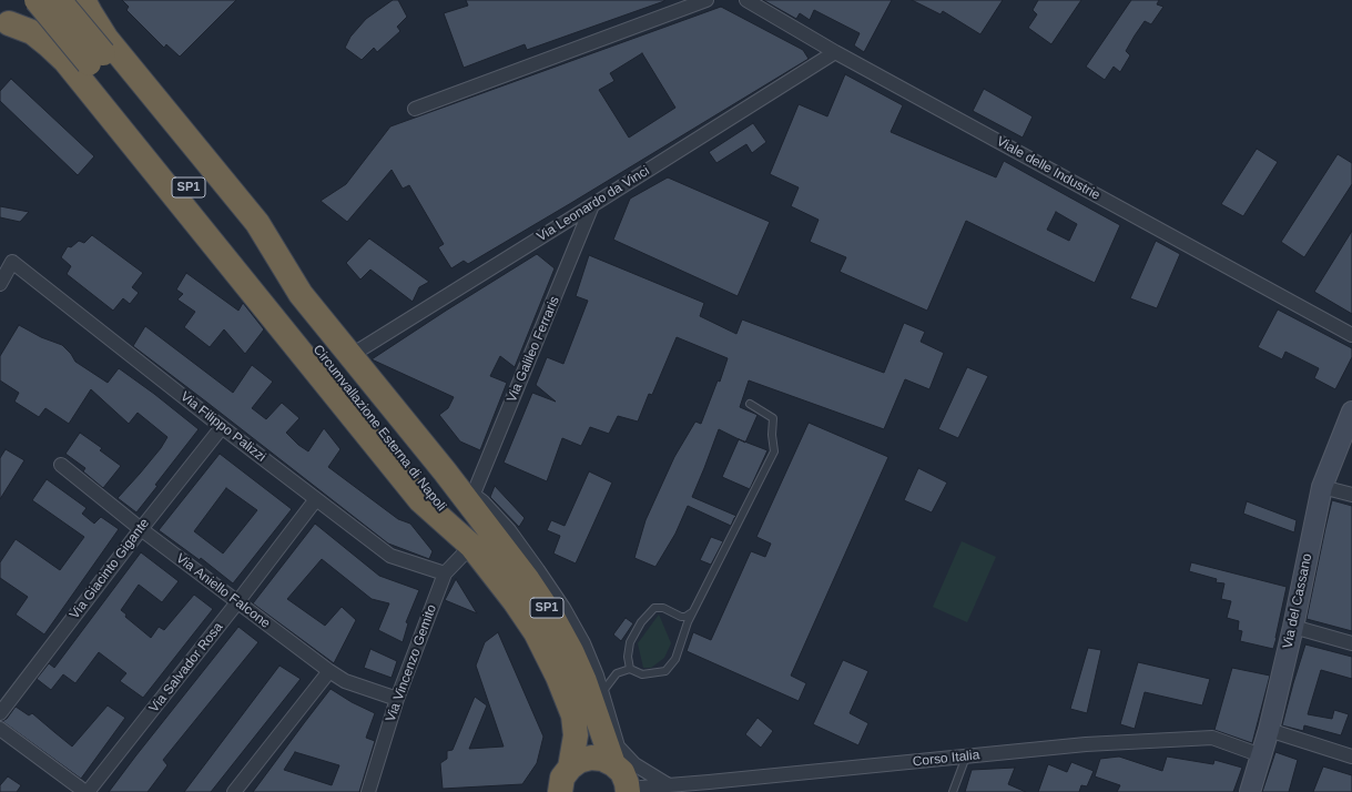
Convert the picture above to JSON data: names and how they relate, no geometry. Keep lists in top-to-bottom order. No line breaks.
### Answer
{"streets":{"highway":["SP1","Circumvallazione Esterna di Napoli"],"main road":["Via del Cassano"],"street":["Viale delle Industrie","Via Leonardo da Vinci","Via Galileo Ferraris","Via Filippo Palizzi","Via Giacinto Gigante","Via Aniello Falcone","Via Vincenzo Gemito","Via Salvador Rosa","Corso Italia"]},"crossings":[["Viale delle Industrie","Via Leonardo da Vinci"],["SP1","Circumvallazione Esterna di Napoli"],["Via Leonardo da Vinci","Via Galileo Ferraris"],["Via Leonardo da Vinci","Circumvallazione Esterna di Napoli"],["Via Filippo Palizzi","Via Giacinto Gigante"],["Via Filippo Palizzi","Via Vincenzo Gemito"],["Via Filippo Palizzi","Via Salvador Rosa"],["Circumvallazione Esterna di Napoli","Via Vincenzo Gemito"],["Circumvallazione Esterna di Napoli","Corso Italia"],["Via Giacinto Gigante","Via Aniello Falcone"],["Via Aniello Falcone","Via Vincenzo Gemito"],["Via Aniello Falcone","Via Salvador Rosa"],["Via del Cassano","Corso Italia"]]}
